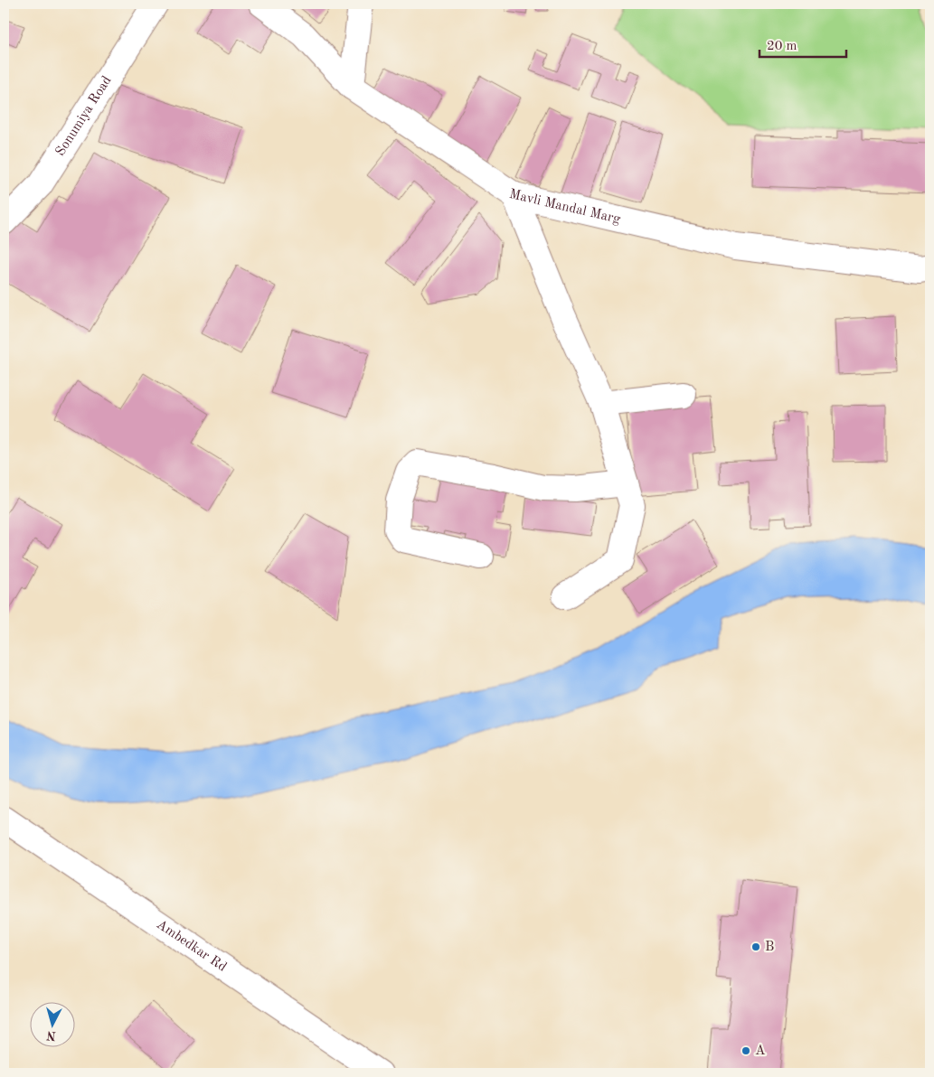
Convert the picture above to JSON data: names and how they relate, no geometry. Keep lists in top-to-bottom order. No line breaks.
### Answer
{"streets":{"street":["Sonumiya Road","Mavli Mandal Marg","Ambedkar Rd"]},"places":["B","A"],"scale_bar":"20 m","north":"bottom"}
